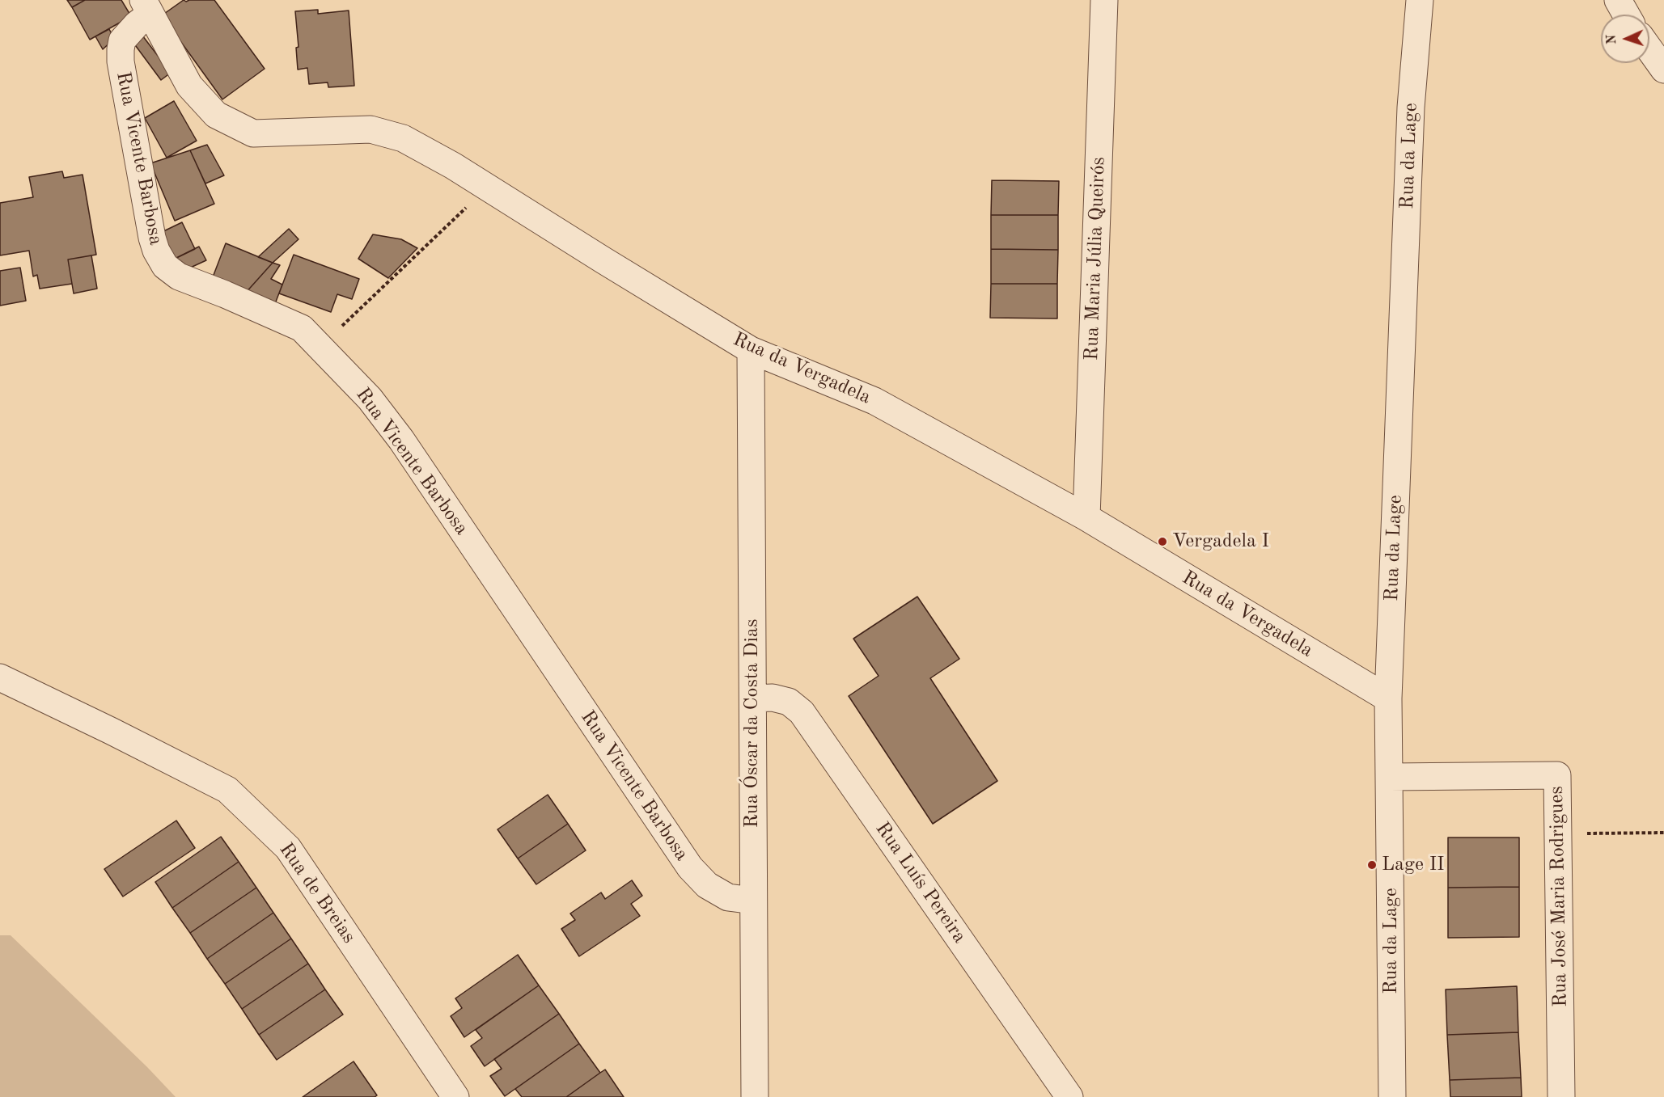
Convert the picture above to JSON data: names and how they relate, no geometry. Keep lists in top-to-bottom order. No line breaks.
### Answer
{"streets":{"street":["Rua da Lage","Rua Vicente Barbosa","Rua Maria Júlia Queirós","Rua da Vergadela","Rua Óscar da Costa Dias","Rua Luís Pereira","Rua de Breias","Rua José Maria Rodrigues"]},"crossings":[["Rua da Lage","Rua da Vergadela"],["Rua da Lage","Rua José Maria Rodrigues"],["Rua Vicente Barbosa","Rua da Vergadela"],["Rua Vicente Barbosa","Rua Óscar da Costa Dias"],["Rua Maria Júlia Queirós","Rua da Vergadela"],["Rua da Vergadela","Rua Óscar da Costa Dias"],["Rua Óscar da Costa Dias","Rua Luís Pereira"]],"places":["Vergadela I","Lage II"],"north":"left"}
